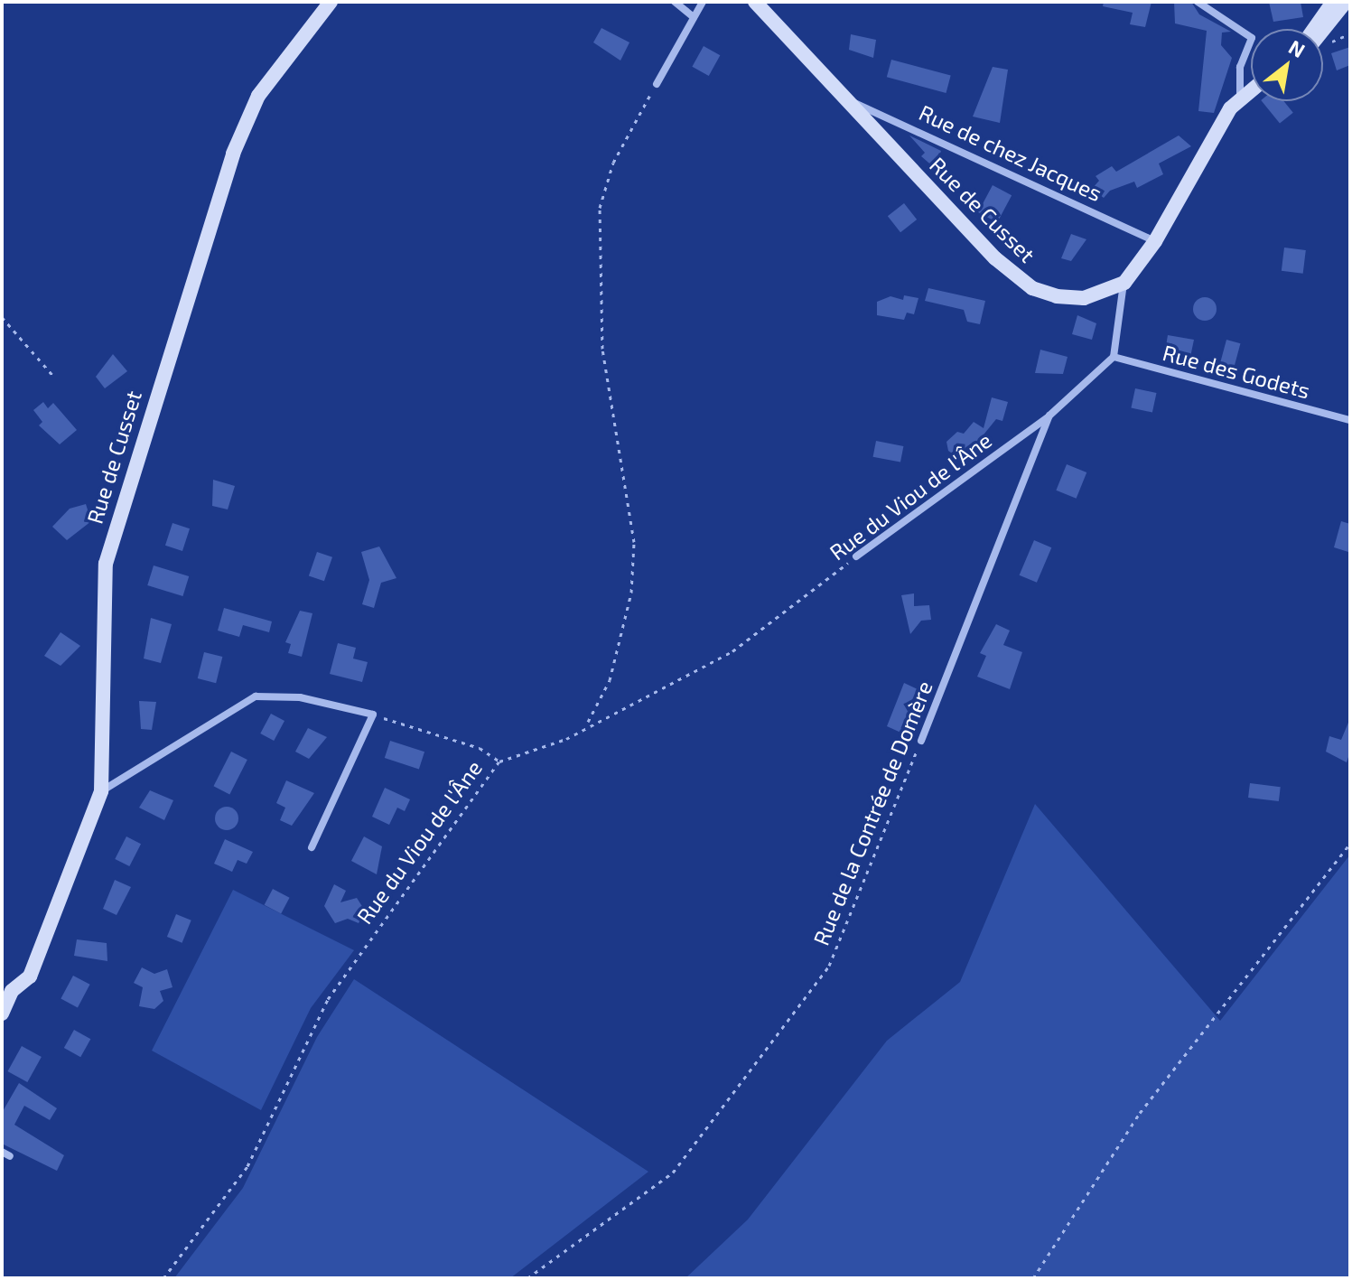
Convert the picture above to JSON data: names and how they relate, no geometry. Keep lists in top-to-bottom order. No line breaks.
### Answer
{"streets":{"street":["Rue de chez Jacques","Rue de Cusset","Rue des Godets","Rue du Viou de l'Âne","Rue de la Contrée de Domère"]},"crossings":[["Rue de chez Jacques","Rue de Cusset"],["Rue des Godets","Rue de la Contrée de Domère"],["Rue du Viou de l'Âne","Rue de la Contrée de Domère"]],"north":"top right"}
